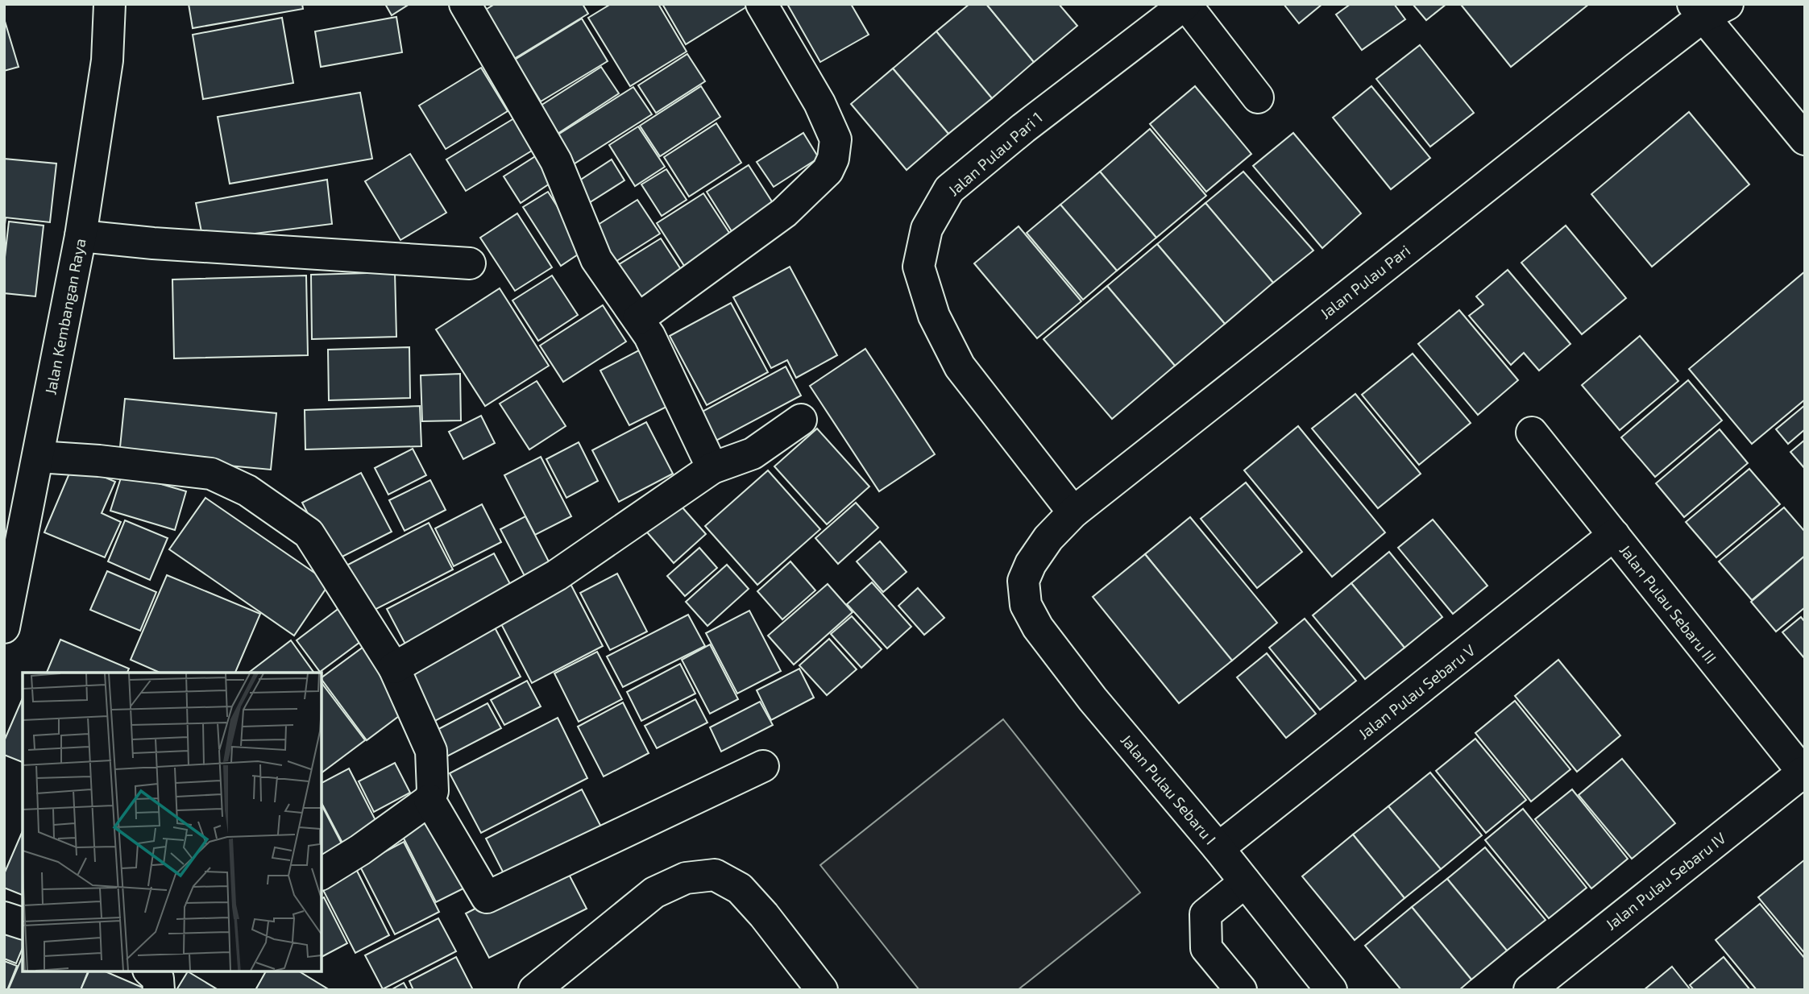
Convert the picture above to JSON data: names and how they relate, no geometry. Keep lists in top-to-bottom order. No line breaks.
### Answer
{"streets":{"street":["Jalan Pulau Pari 1","Jalan Pulau Pari","Jalan Kembangan Raya","Jalan Pulau Sebaru III","Jalan Pulau Sebaru V","Jalan Pulau Sebaru I","Jalan Pulau Sebaru IV"]},"crossings":[["Jalan Pulau Pari 1","Jalan Pulau Pari"],["Jalan Pulau Pari","Jalan Pulau Sebaru I"],["Jalan Pulau Sebaru III","Jalan Pulau Sebaru V"],["Jalan Pulau Sebaru III","Jalan Pulau Sebaru IV"],["Jalan Pulau Sebaru V","Jalan Pulau Sebaru I"]]}
